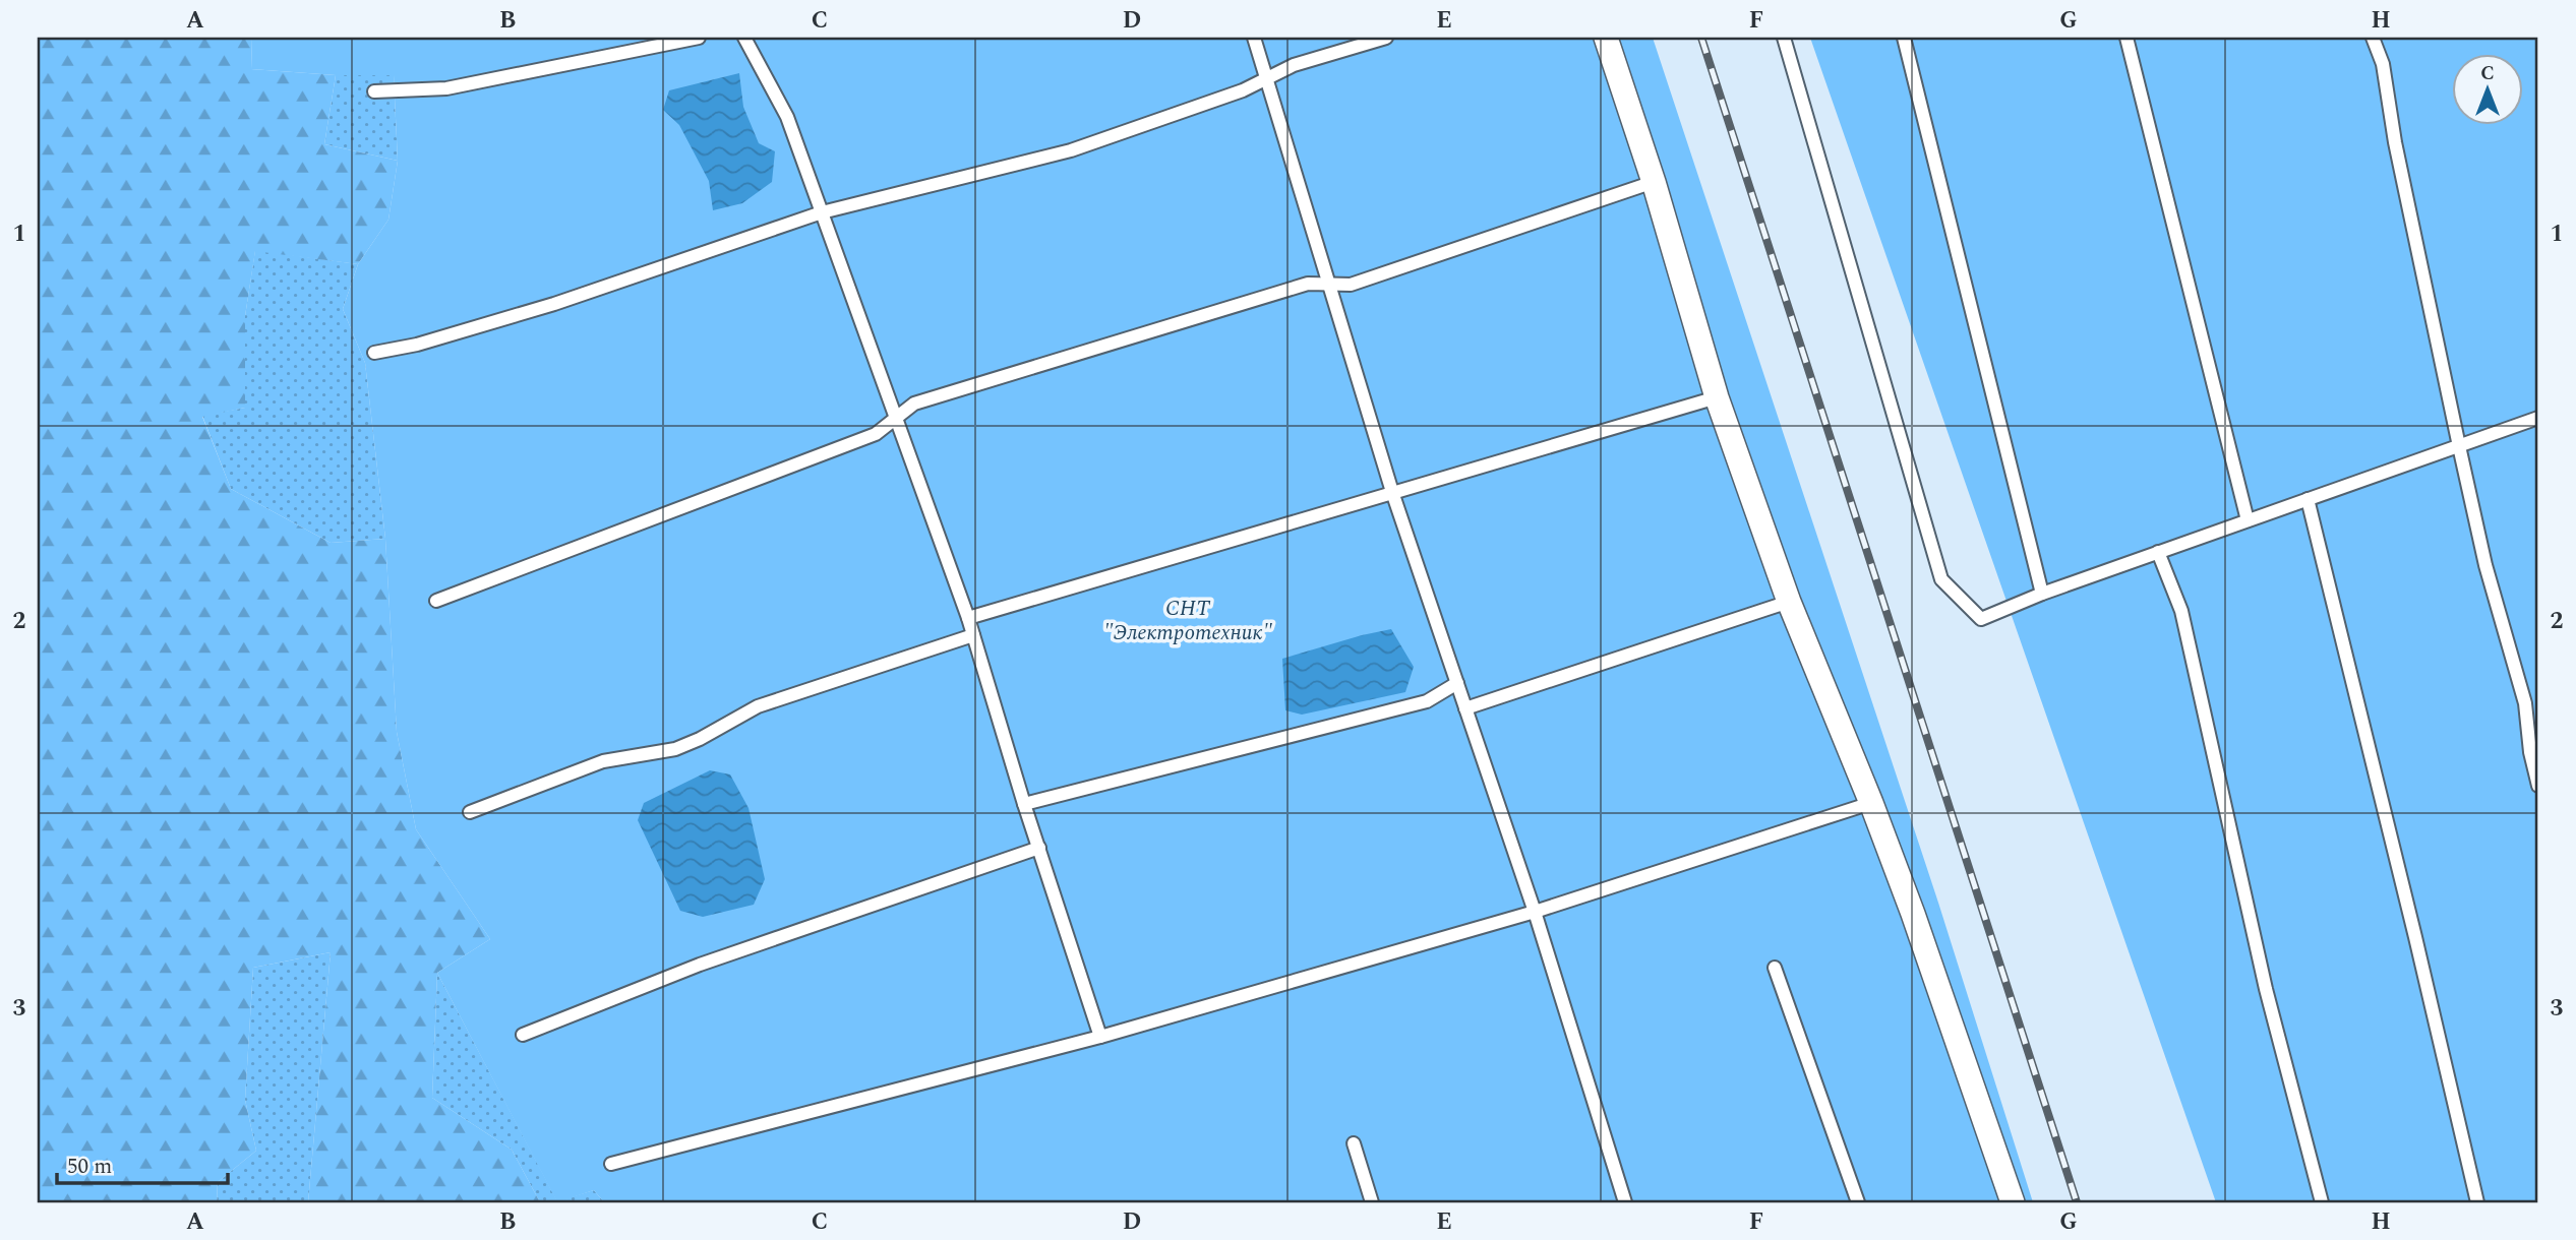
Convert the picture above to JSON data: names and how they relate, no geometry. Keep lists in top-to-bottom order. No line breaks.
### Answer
{"parks":["СНТ \"Электротехник\""],"scale_bar":"50 m","north":"top","grid":{"columns":["A","B","C","D","E","F","G","H"],"rows":["1","2","3"]}}
